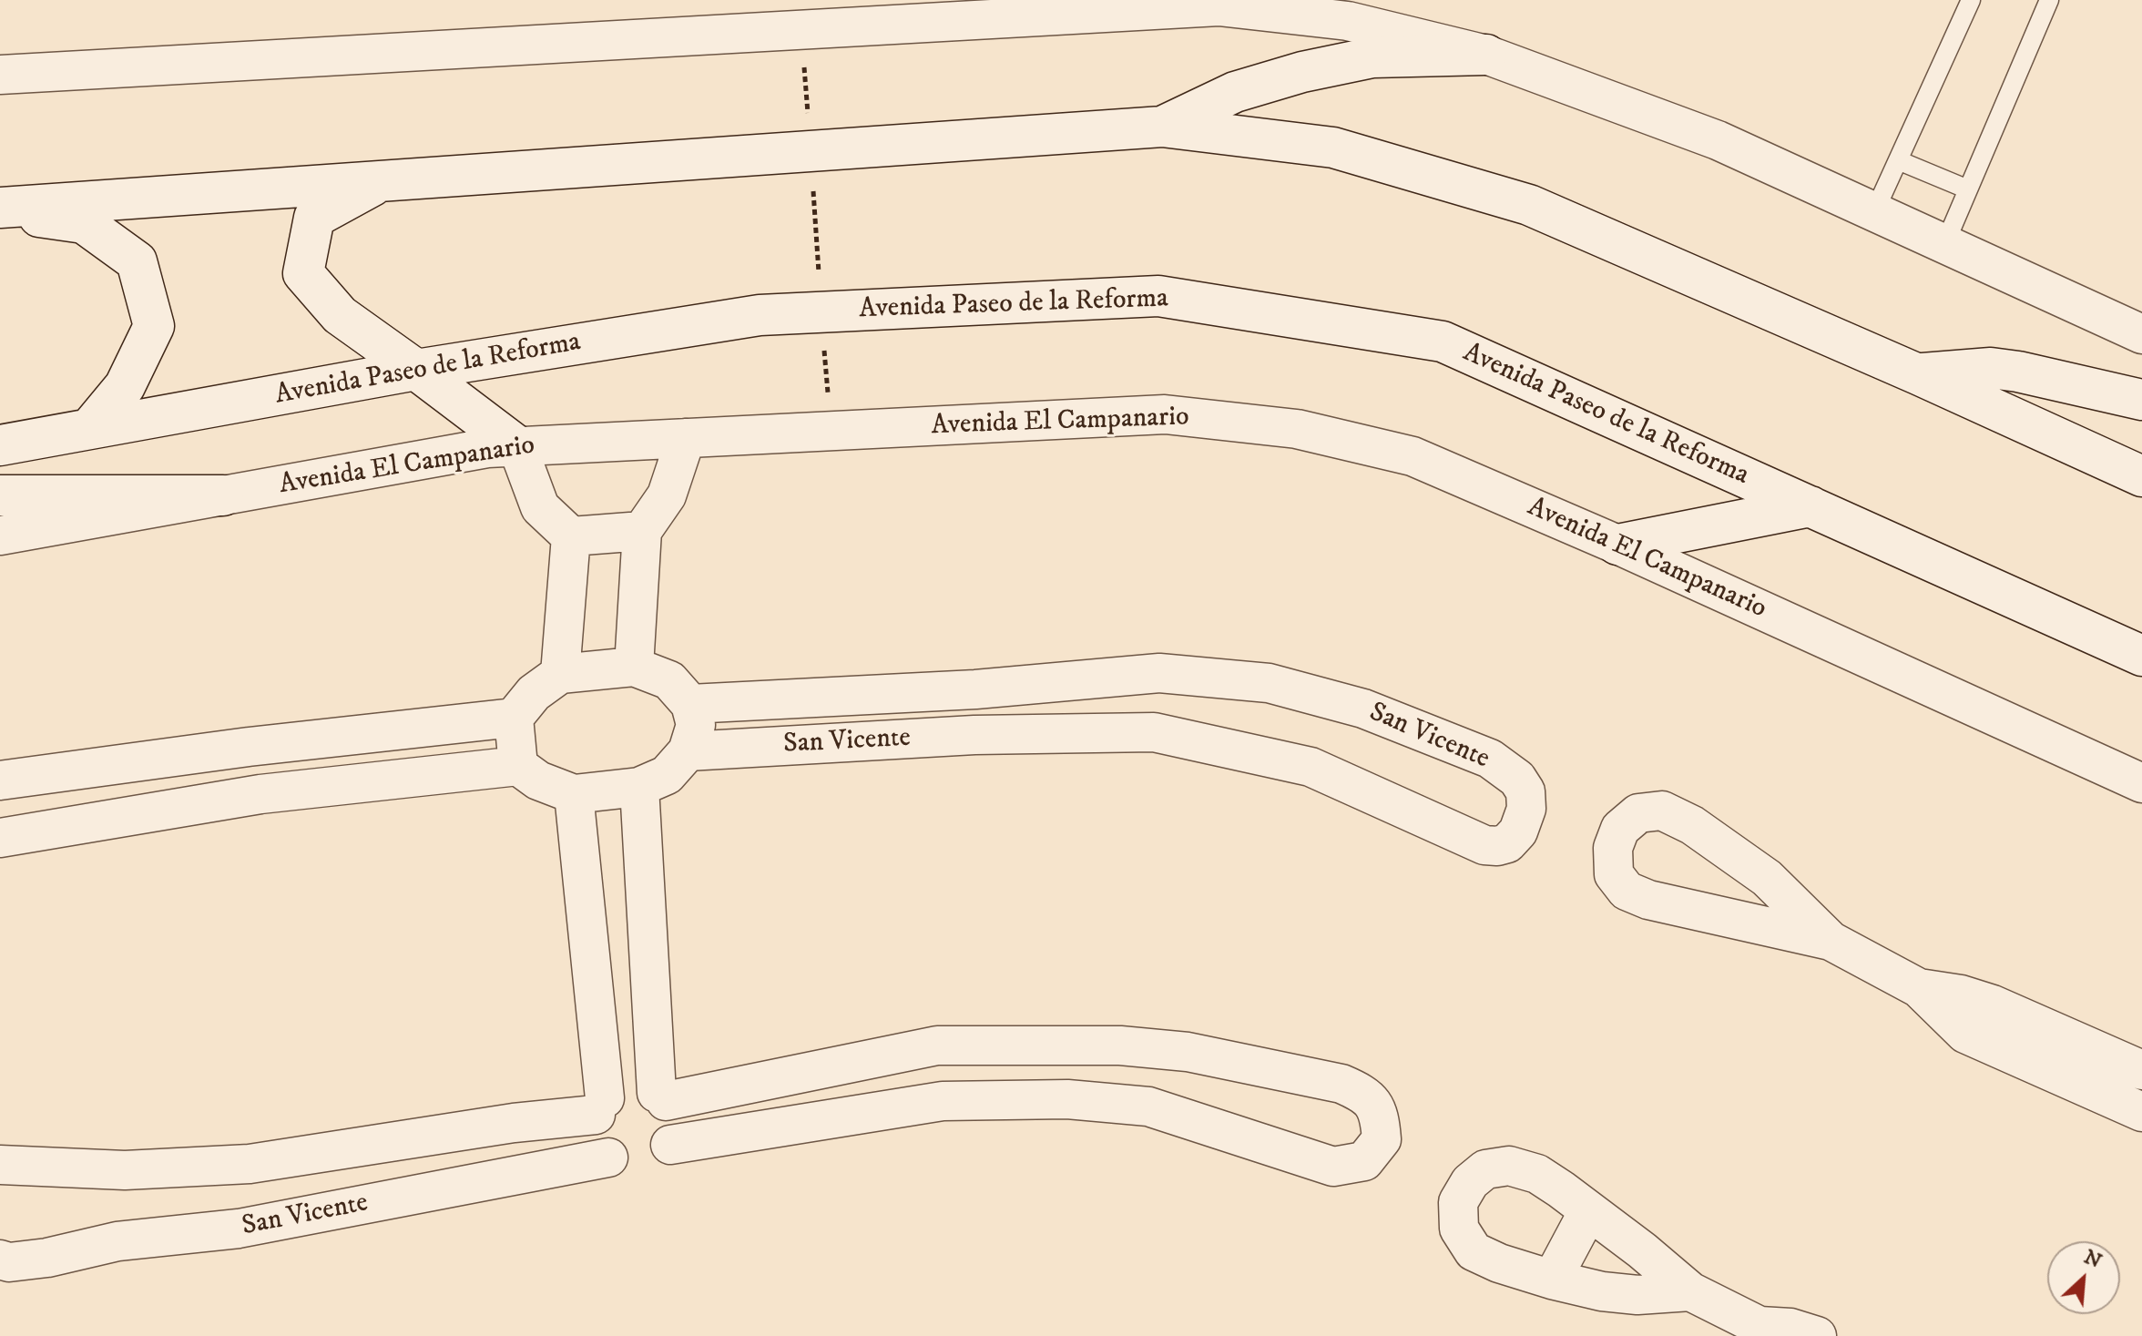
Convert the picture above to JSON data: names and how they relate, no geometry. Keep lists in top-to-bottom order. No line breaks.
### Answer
{"streets":{"street":["Avenida Paseo de la Reforma","Avenida El Campanario","San Vicente"]},"north":"top right"}
